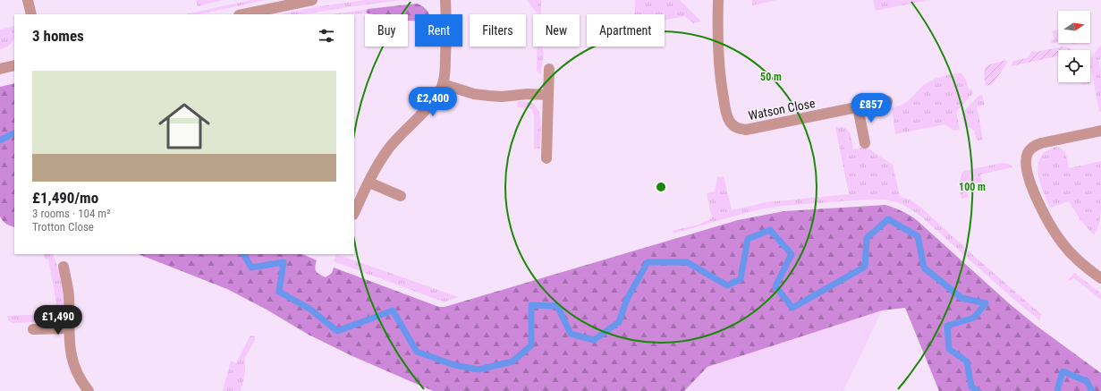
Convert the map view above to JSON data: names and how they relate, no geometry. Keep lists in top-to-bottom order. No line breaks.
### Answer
{"streets":{"street":["Watson Close"]},"north":"right","page":{"chip":["Buy","Rent","Filters","New","Apartment"],"heading":"3 homes","list":[{"name":"£1,490/mo","note":"3 rooms · 104 m² · Trotton Close"}],"price":["£2,400","£857","£1,490"]},"rings":["50 m","100 m"]}
